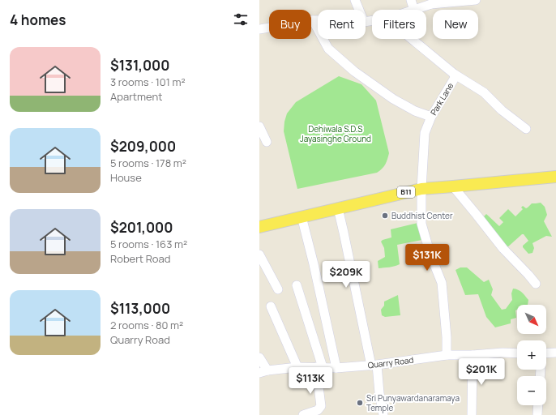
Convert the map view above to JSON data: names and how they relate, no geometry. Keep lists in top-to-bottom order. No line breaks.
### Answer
{"streets":{"main road":["B11"],"street":["Park Lane","Quarry Road"]},"crossings":[["Park Lane","B11"],["Park Lane","Quarry Road"]],"parks":["Dehiwala S.D.S Jayasinghe Ground"],"places":["Buddhist Center","Sri Punyawardanaramaya Temple"],"north":"bottom right","page":{"heading":"4 homes","chip":["Buy","Rent","Filters","New"],"list":[{"name":"$131,000","note":"3 rooms · 101 m² · Apartment"},{"name":"$209,000","note":"5 rooms · 178 m² · House"},{"name":"$201,000","note":"5 rooms · 163 m² · Robert Road"},{"name":"$113,000","note":"2 rooms · 80 m² · Quarry Road"}],"price":["$131K","$209K","$201K","$113K"],"map_buttons":["+","−"]}}
